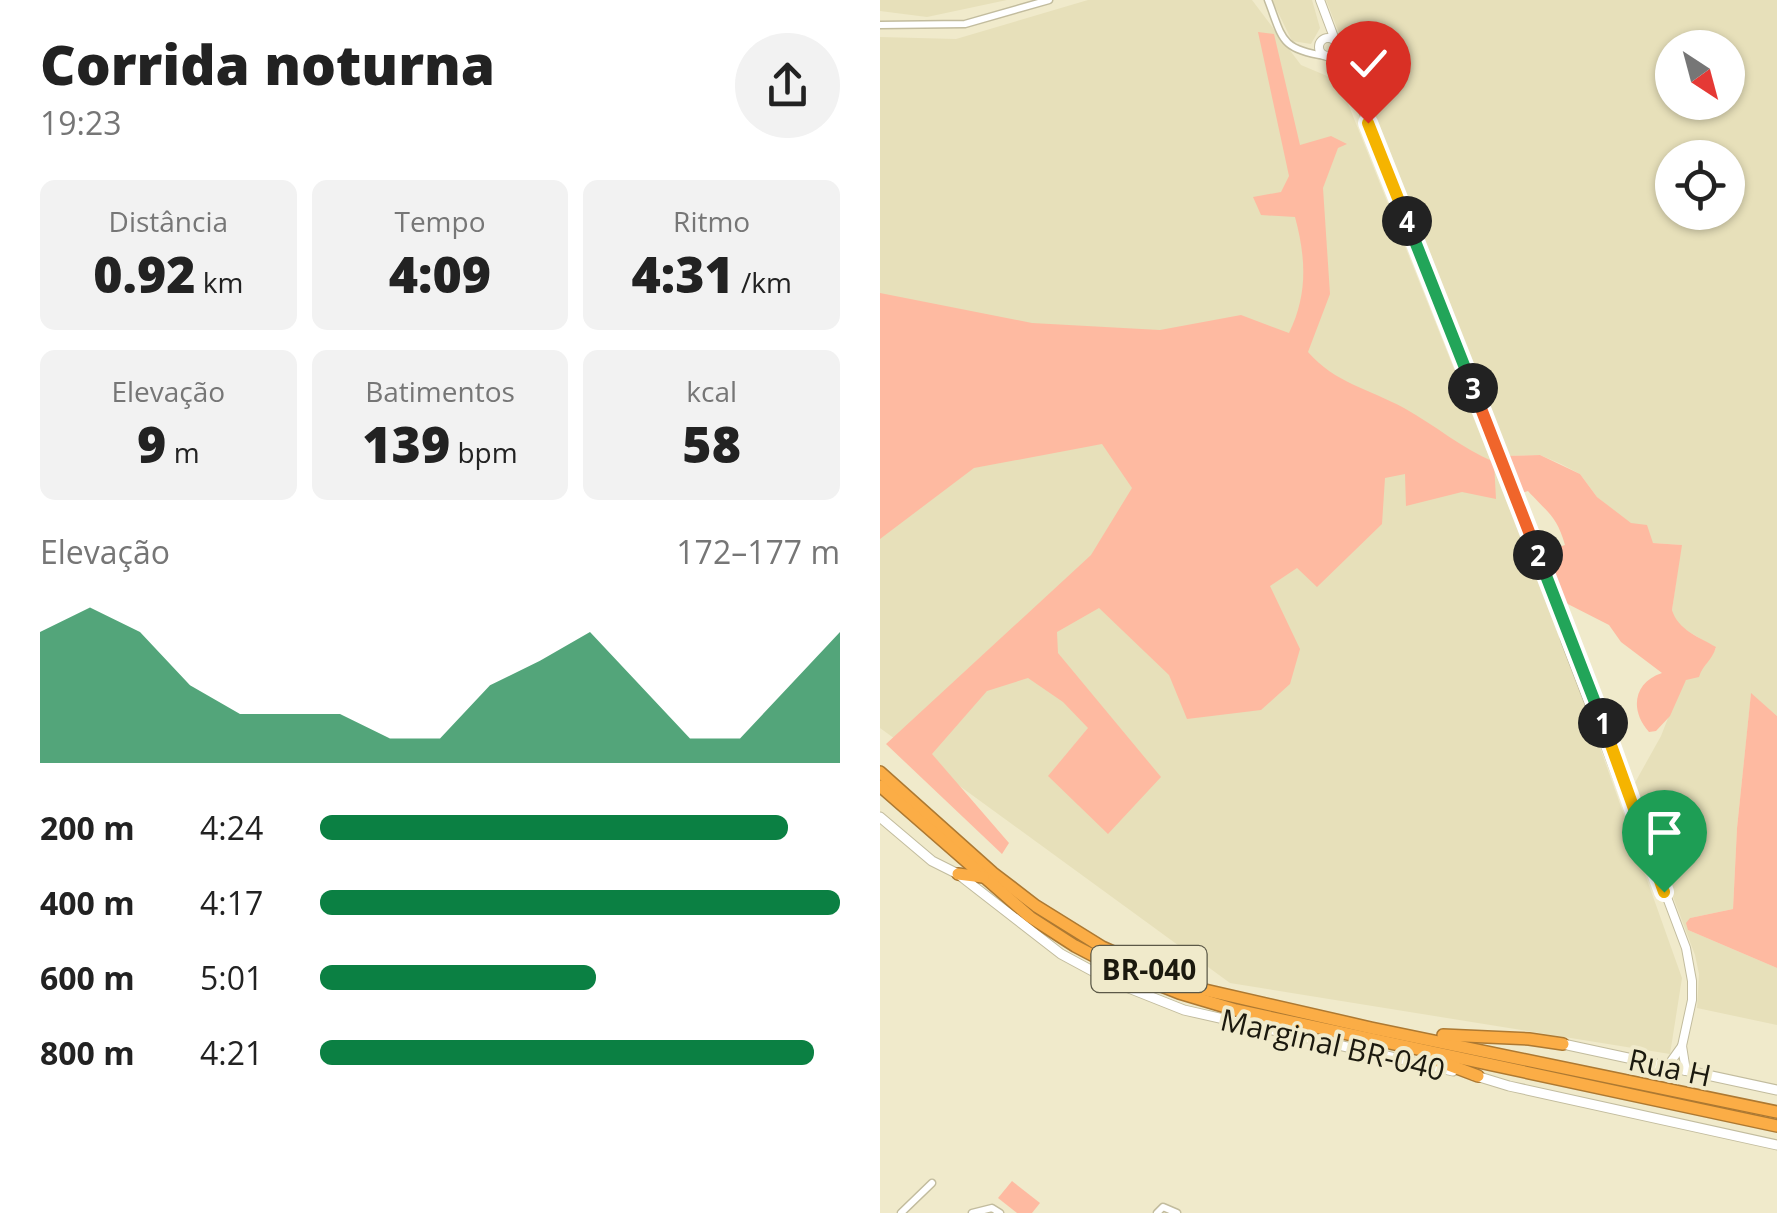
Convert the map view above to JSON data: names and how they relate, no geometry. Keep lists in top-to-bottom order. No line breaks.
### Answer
{"streets":{"highway":["BR-040"],"main road":["Marginal BR-040","Rua H"]},"north":"bottom right","page":{"heading":["Corrida noturna","19:23"],"stats":[["Distância","0.92 km"],["Tempo","4:09"],["Ritmo","4:31 /km"],["Elevação","9 m"],["Batimentos","139 bpm"],["kcal","58"]],"pins":["4","3","2","1"],"chart":["Elevação","172–177 m"],"list":[{"name":"200 m","note":"4:24"},{"name":"400 m","note":"4:17"},{"name":"600 m","note":"5:01"},{"name":"800 m","note":"4:21"}]}}
